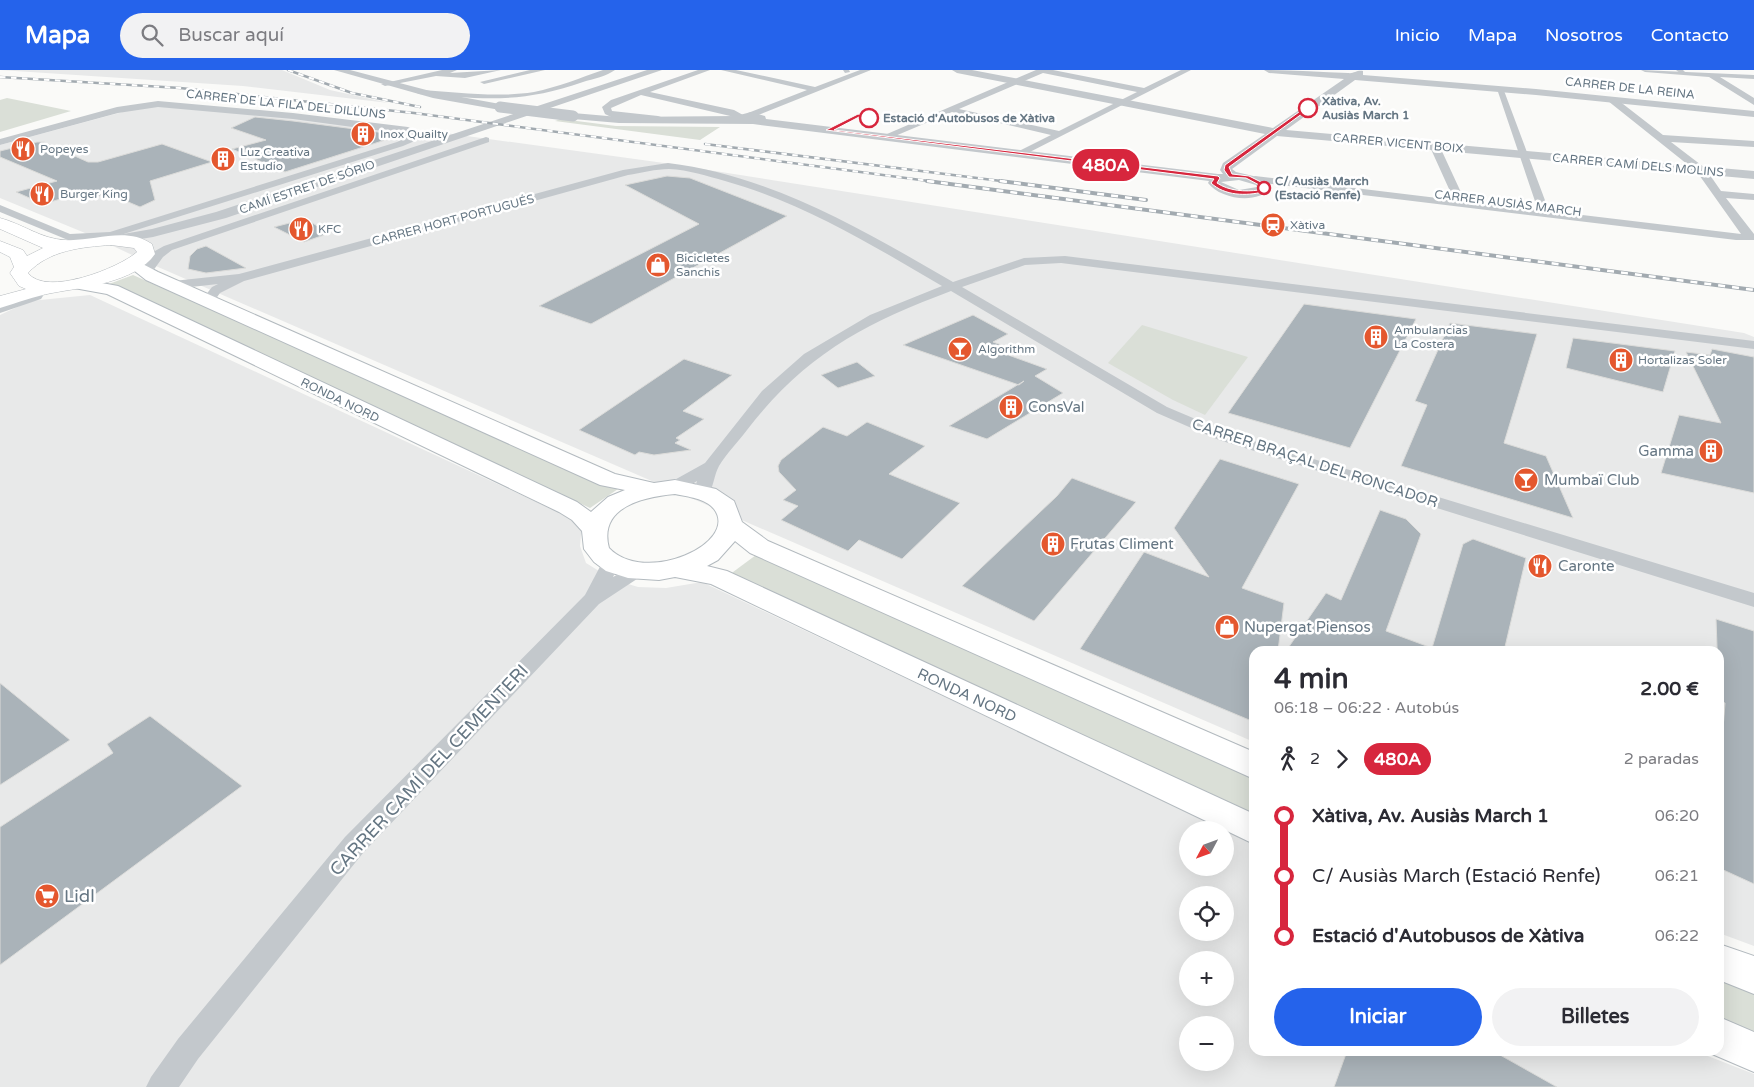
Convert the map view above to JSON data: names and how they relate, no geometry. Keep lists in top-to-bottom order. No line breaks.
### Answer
{"streets":{"main road":["RONDA NORD"],"street":["CARRER DE LA REINA","CARRER DE LA FILA DEL DILLUNS","CARRER VICENT BOIX","CARRER CAMÍ DELS MOLINS","CAMÍ ESTRET DE SÓRIO","CARRER AUSIÀS MARCH","CARRER HORT PORTUGUÉS","CARRER BRAÇAL DEL RONCADOR","CARRER CAMÍ DEL CEMENTERI"]},"crossings":[["CARRER DE LA FILA DEL DILLUNS","CAMÍ ESTRET DE SÓRIO"],["CARRER VICENT BOIX","CARRER CAMÍ DELS MOLINS"],["CARRER HORT PORTUGUÉS","CARRER BRAÇAL DEL RONCADOR"],["RONDA NORD","CARRER CAMÍ DEL CEMENTERI"]],"places":{"other":["Xàtiva, Av. Ausiàs March 1","Estació d'Autobusos de Xàtiva","C/ Ausiàs March (Estació Renfe)"],"building":["Inox Quailty","Luz Creativa Estudio","Ambulancias La Costera","Hortalizas Soler","ConsVal","Gamma","Frutas Climent"],"restaurant":["Popeyes","Burger King","KFC","Caronte"],"station":["Xàtiva"],"shop":["Bicicletes Sanchis","Nupergat Piensos"],"bar":["Algorithm","Mumbaï Club"],"supermarket":["Lidl"]},"lines":["bus line 480A"],"north":"bottom left","page":{"header":"Mapa","search":"Buscar aquí","nav":["Inicio","Mapa","Nosotros","Contacto"],"on_map":"480A","heading":["4 min","06:18 – 06:22 · Autobús","2.00 €"],"legs":["2","480A","2 paradas"],"list":[{"name":"Xàtiva, Av. Ausiàs March 1","value":"06:20"},{"name":"C/ Ausiàs March (Estació Renfe)","value":"06:21"},{"name":"Estació d'Autobusos de Xàtiva","value":"06:22"}],"map_buttons":["+","−"],"buttons":["Iniciar","Billetes"]}}
